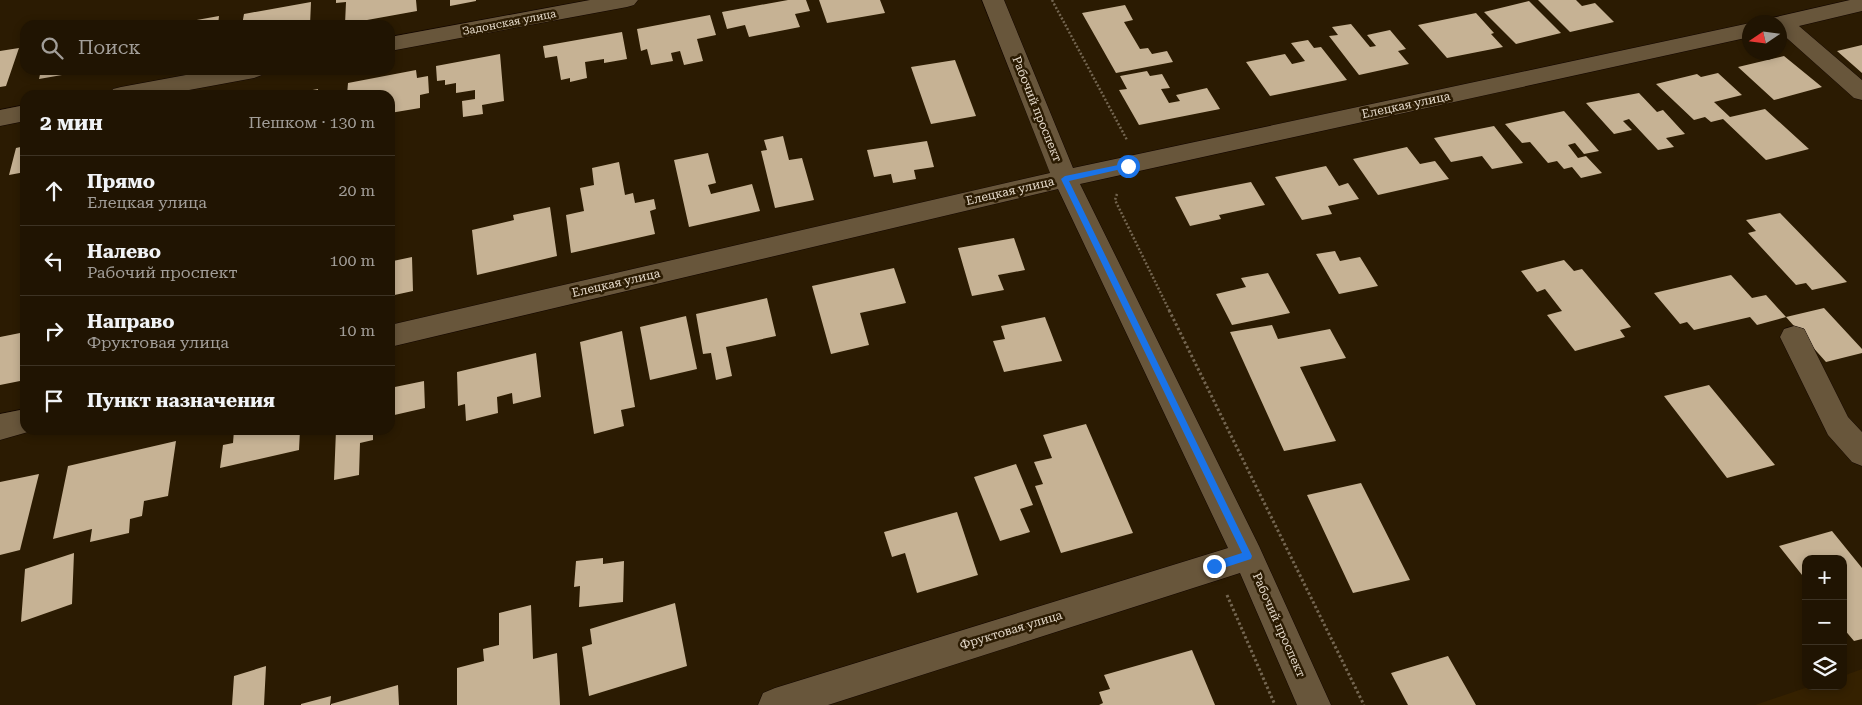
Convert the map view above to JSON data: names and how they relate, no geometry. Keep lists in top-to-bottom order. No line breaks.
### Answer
{"streets":{"street":["Задонская улица","Елецкая улица","Рабочий проспект","Фруктовая улица"]},"crossings":[["Елецкая улица","Рабочий проспект"],["Рабочий проспект","Фруктовая улица"]],"north":"left","page":{"search":"Поиск","heading":["2 мин","Пешком · 130 m"],"list":[["Прямо","Елецкая улица","20 m"],["Налево","Рабочий проспект","100 m"],["Направо","Фруктовая улица","10 m"],"Пункт назначения"],"map_buttons":["+","−"]}}
